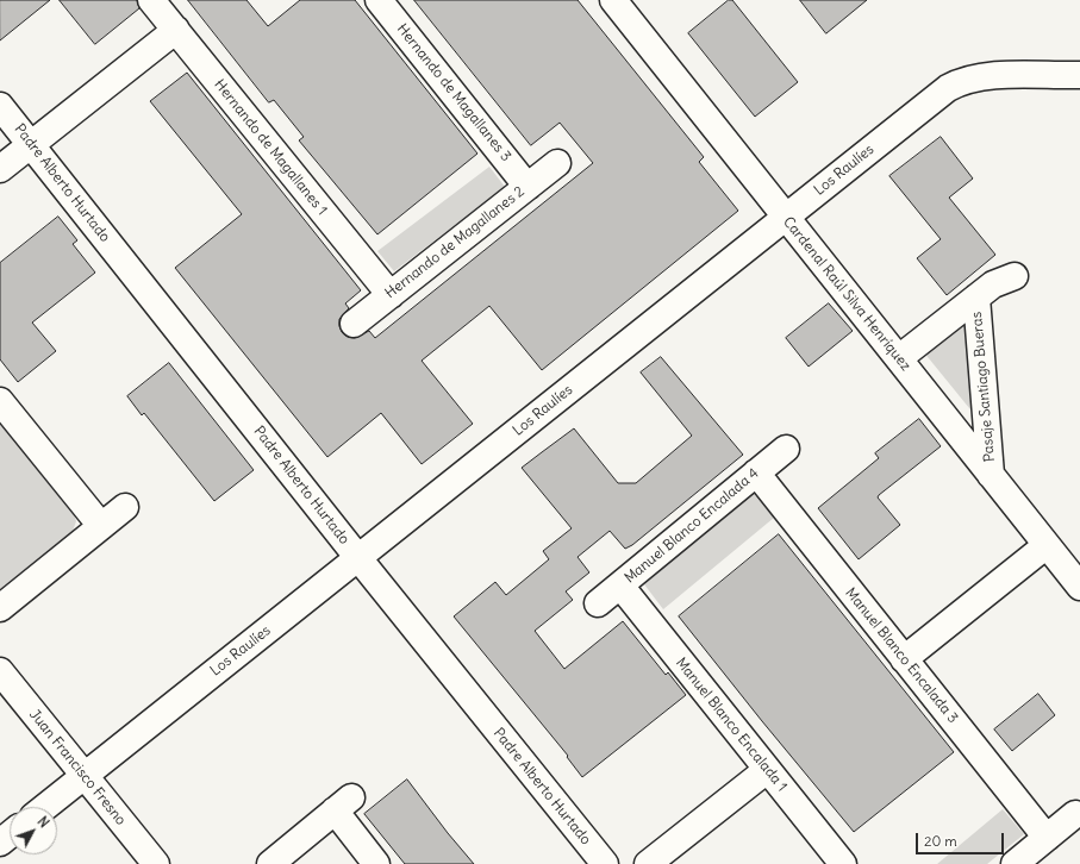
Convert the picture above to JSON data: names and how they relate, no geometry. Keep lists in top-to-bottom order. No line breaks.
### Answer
{"streets":{"street":["Hernando de Magallanes 3","Hernando de Magallanes 1","Los Raulíes","Padre Alberto Hurtado","Hernando de Magallanes 2","Cardenal Raúl Silva Henríquez","Pasaje Santiago Bueras","Manuel Blanco Encalada 4","Manuel Blanco Encalada 3","Manuel Blanco Encalada 1","Juan Francisco Fresno"]},"crossings":[["Hernando de Magallanes 3","Hernando de Magallanes 2"],["Hernando de Magallanes 1","Hernando de Magallanes 2"],["Los Raulíes","Padre Alberto Hurtado"],["Los Raulíes","Cardenal Raúl Silva Henríquez"],["Los Raulíes","Juan Francisco Fresno"],["Cardenal Raúl Silva Henríquez","Pasaje Santiago Bueras"],["Manuel Blanco Encalada 4","Manuel Blanco Encalada 3"],["Manuel Blanco Encalada 4","Manuel Blanco Encalada 1"]],"scale_bar":"20 m","north":"top right"}
